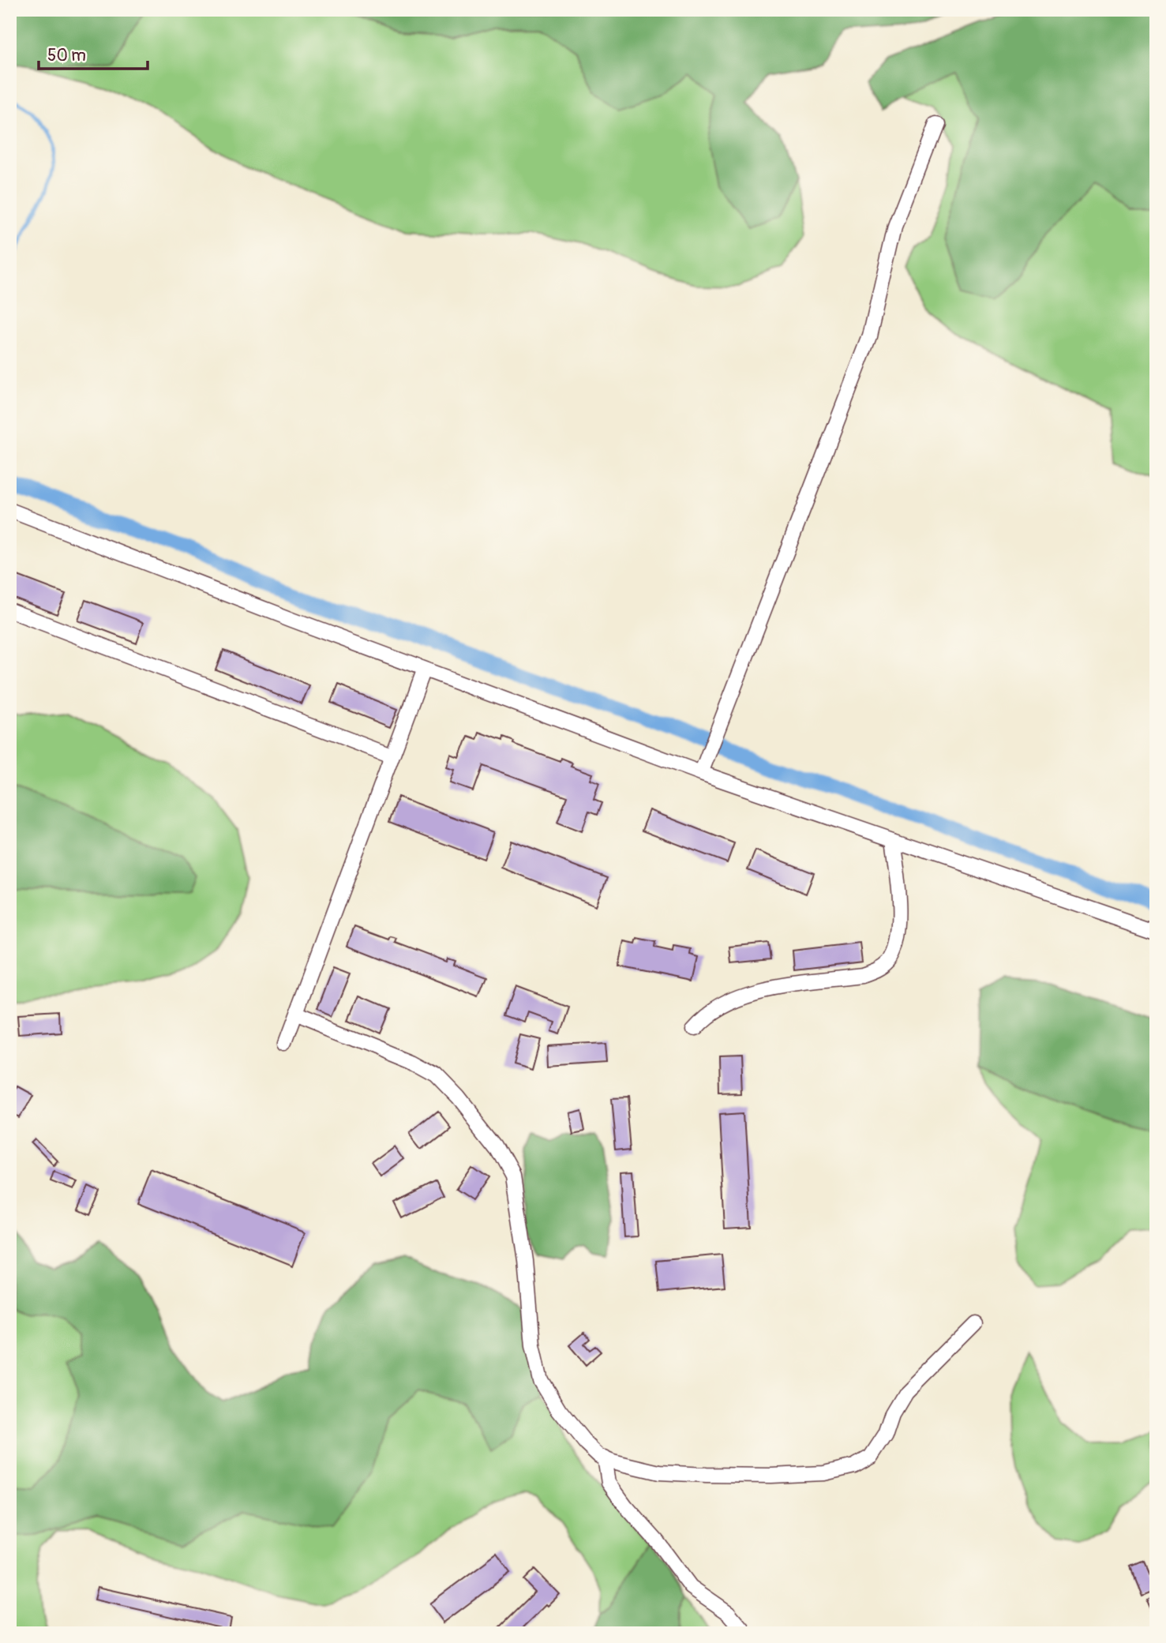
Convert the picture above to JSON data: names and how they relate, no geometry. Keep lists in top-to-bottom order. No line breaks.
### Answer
{"scale_bar":"50 m"}
